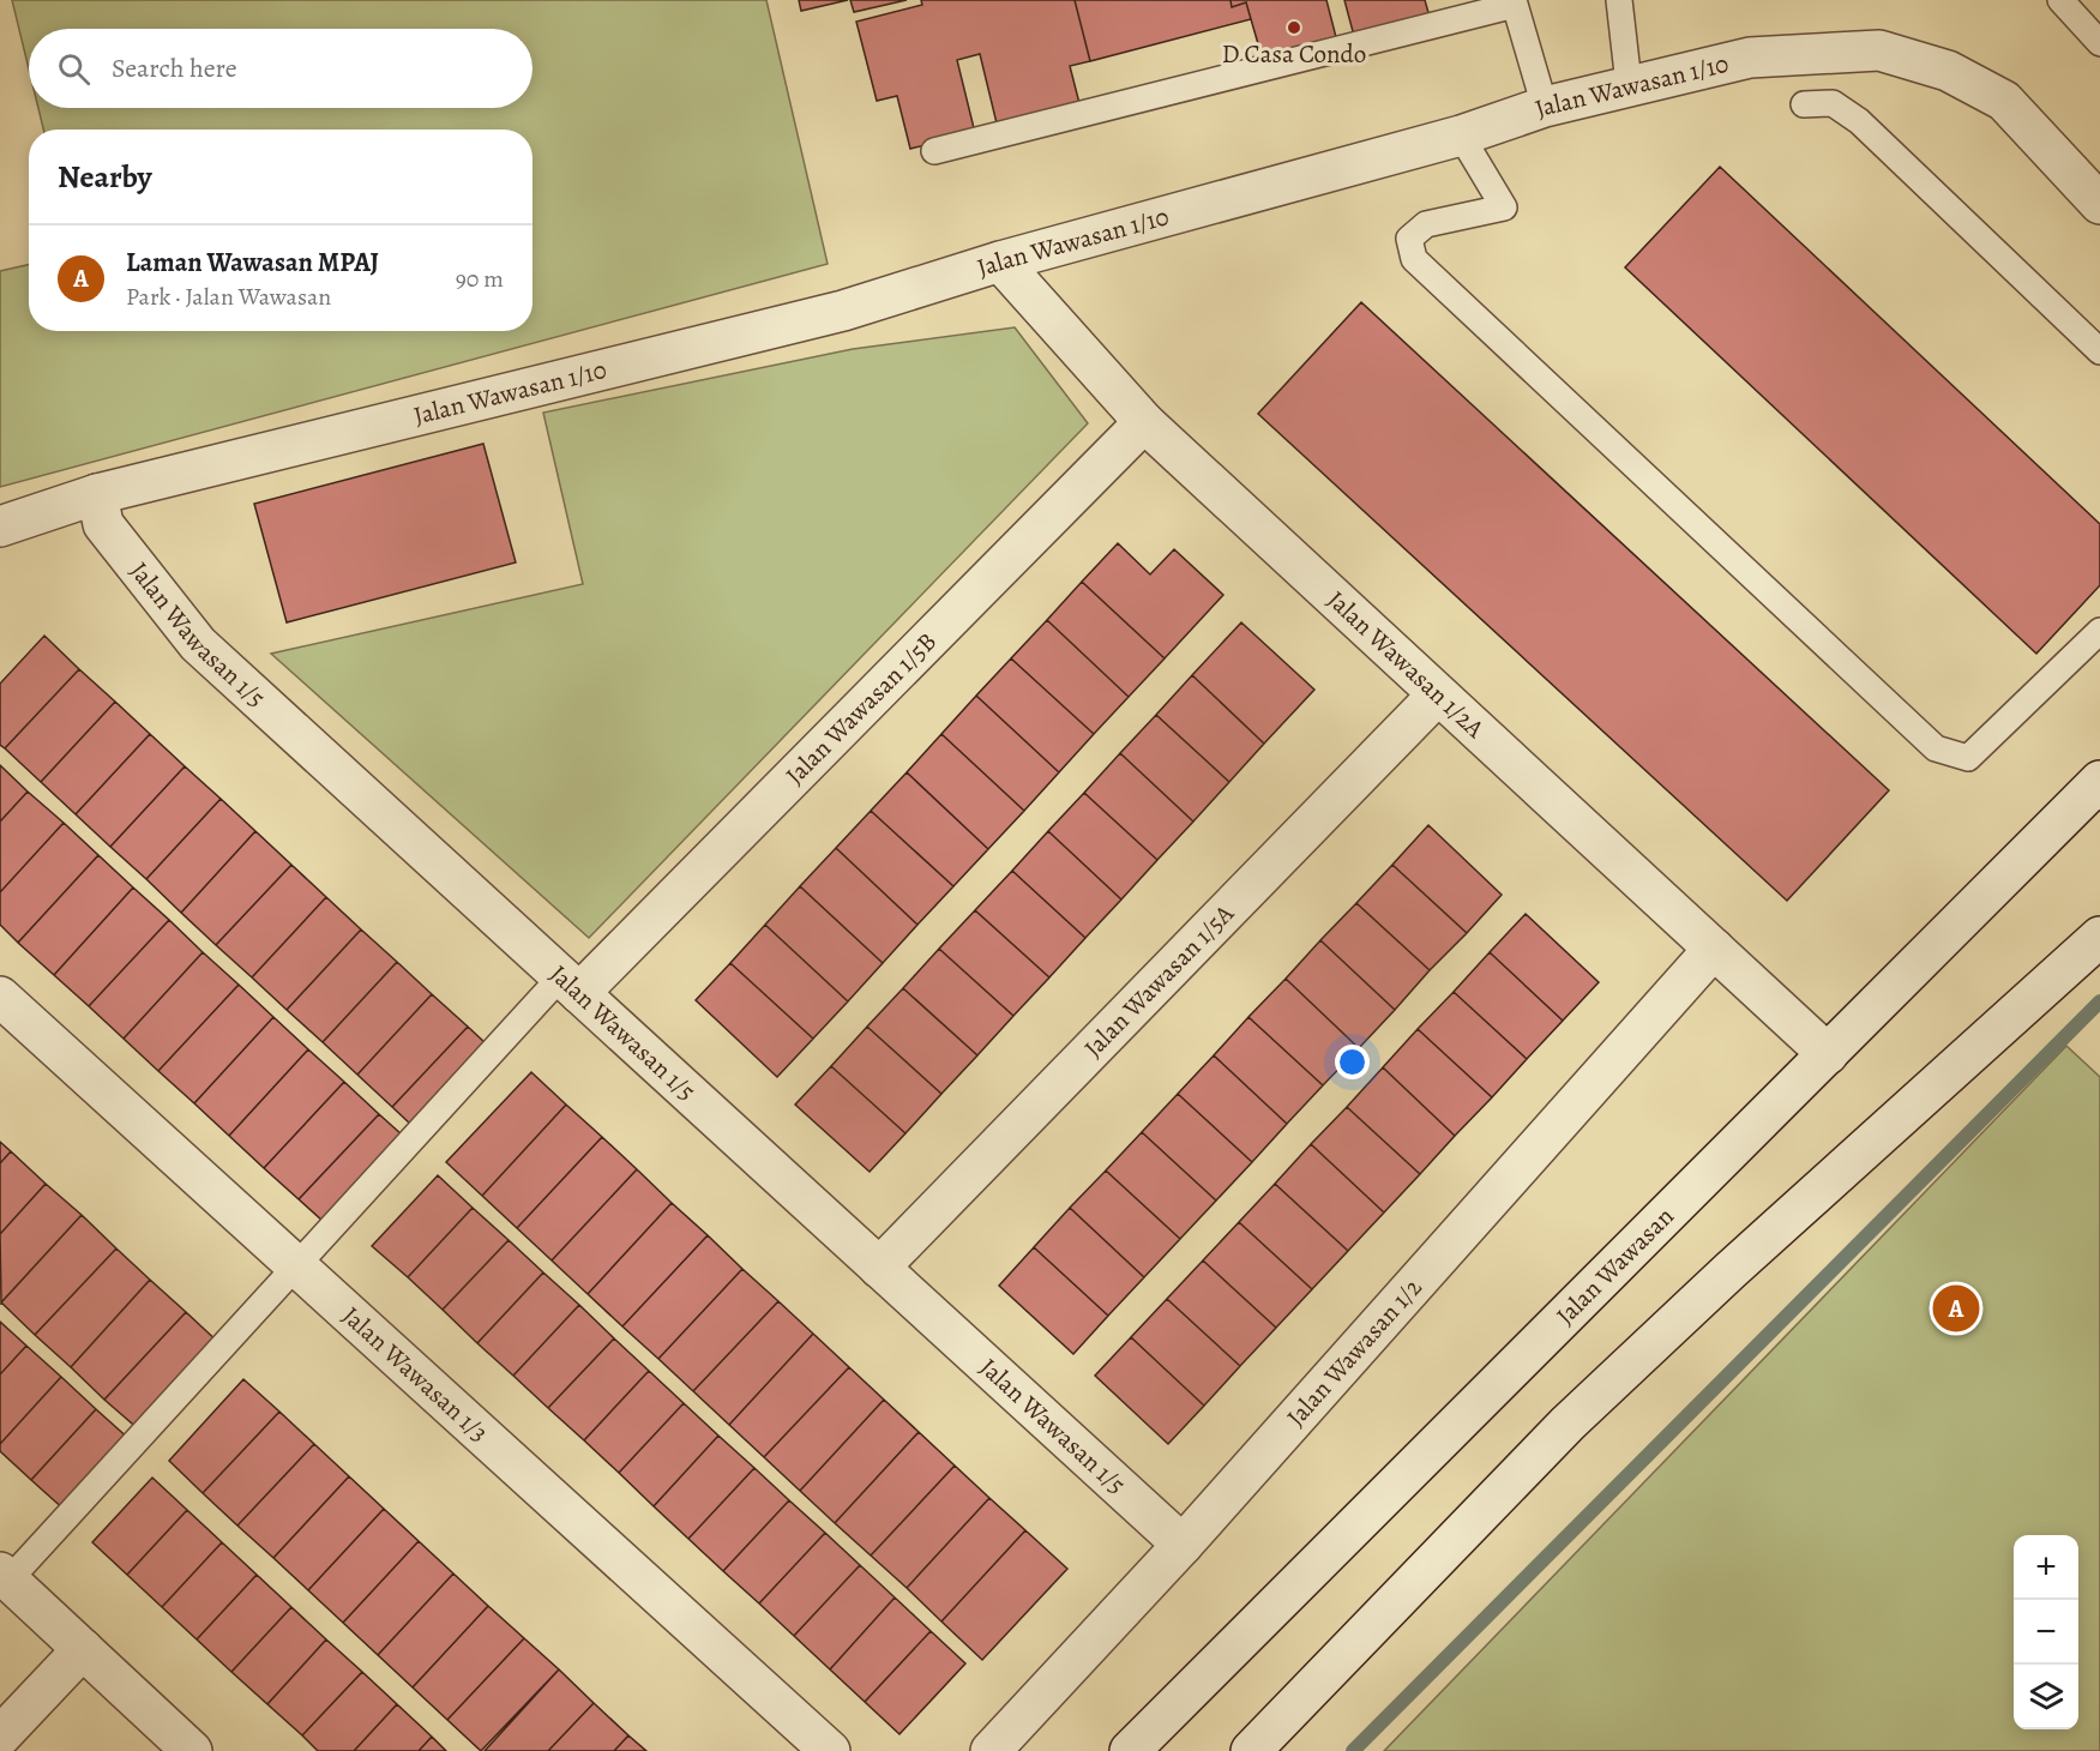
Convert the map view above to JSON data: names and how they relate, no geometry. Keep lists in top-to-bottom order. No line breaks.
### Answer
{"streets":{"street":["Jalan Wawasan 1/10","Jalan Wawasan 1/5","Jalan Wawasan 1/2A","Jalan Wawasan 1/5B","Jalan Wawasan 1/5A","Jalan Wawasan","Jalan Wawasan 1/2","Jalan Wawasan 1/3"]},"crossings":[["Jalan Wawasan 1/10","Jalan Wawasan 1/5"],["Jalan Wawasan 1/10","Jalan Wawasan 1/2A"],["Jalan Wawasan 1/5","Jalan Wawasan 1/5B"],["Jalan Wawasan 1/5","Jalan Wawasan 1/5A"],["Jalan Wawasan 1/5","Jalan Wawasan 1/2"],["Jalan Wawasan 1/2A","Jalan Wawasan 1/5B"],["Jalan Wawasan 1/2A","Jalan Wawasan 1/5A"],["Jalan Wawasan 1/2A","Jalan Wawasan"],["Jalan Wawasan 1/2A","Jalan Wawasan 1/2"]],"places":["D Casa Condo"],"page":{"search":"Search here","heading":"Nearby","list":[{"mark":"A","name":"Laman Wawasan MPAJ","note":"Park · Jalan Wawasan","value":"90 m"}],"pins":"A","map_buttons":["+","−"]}}
